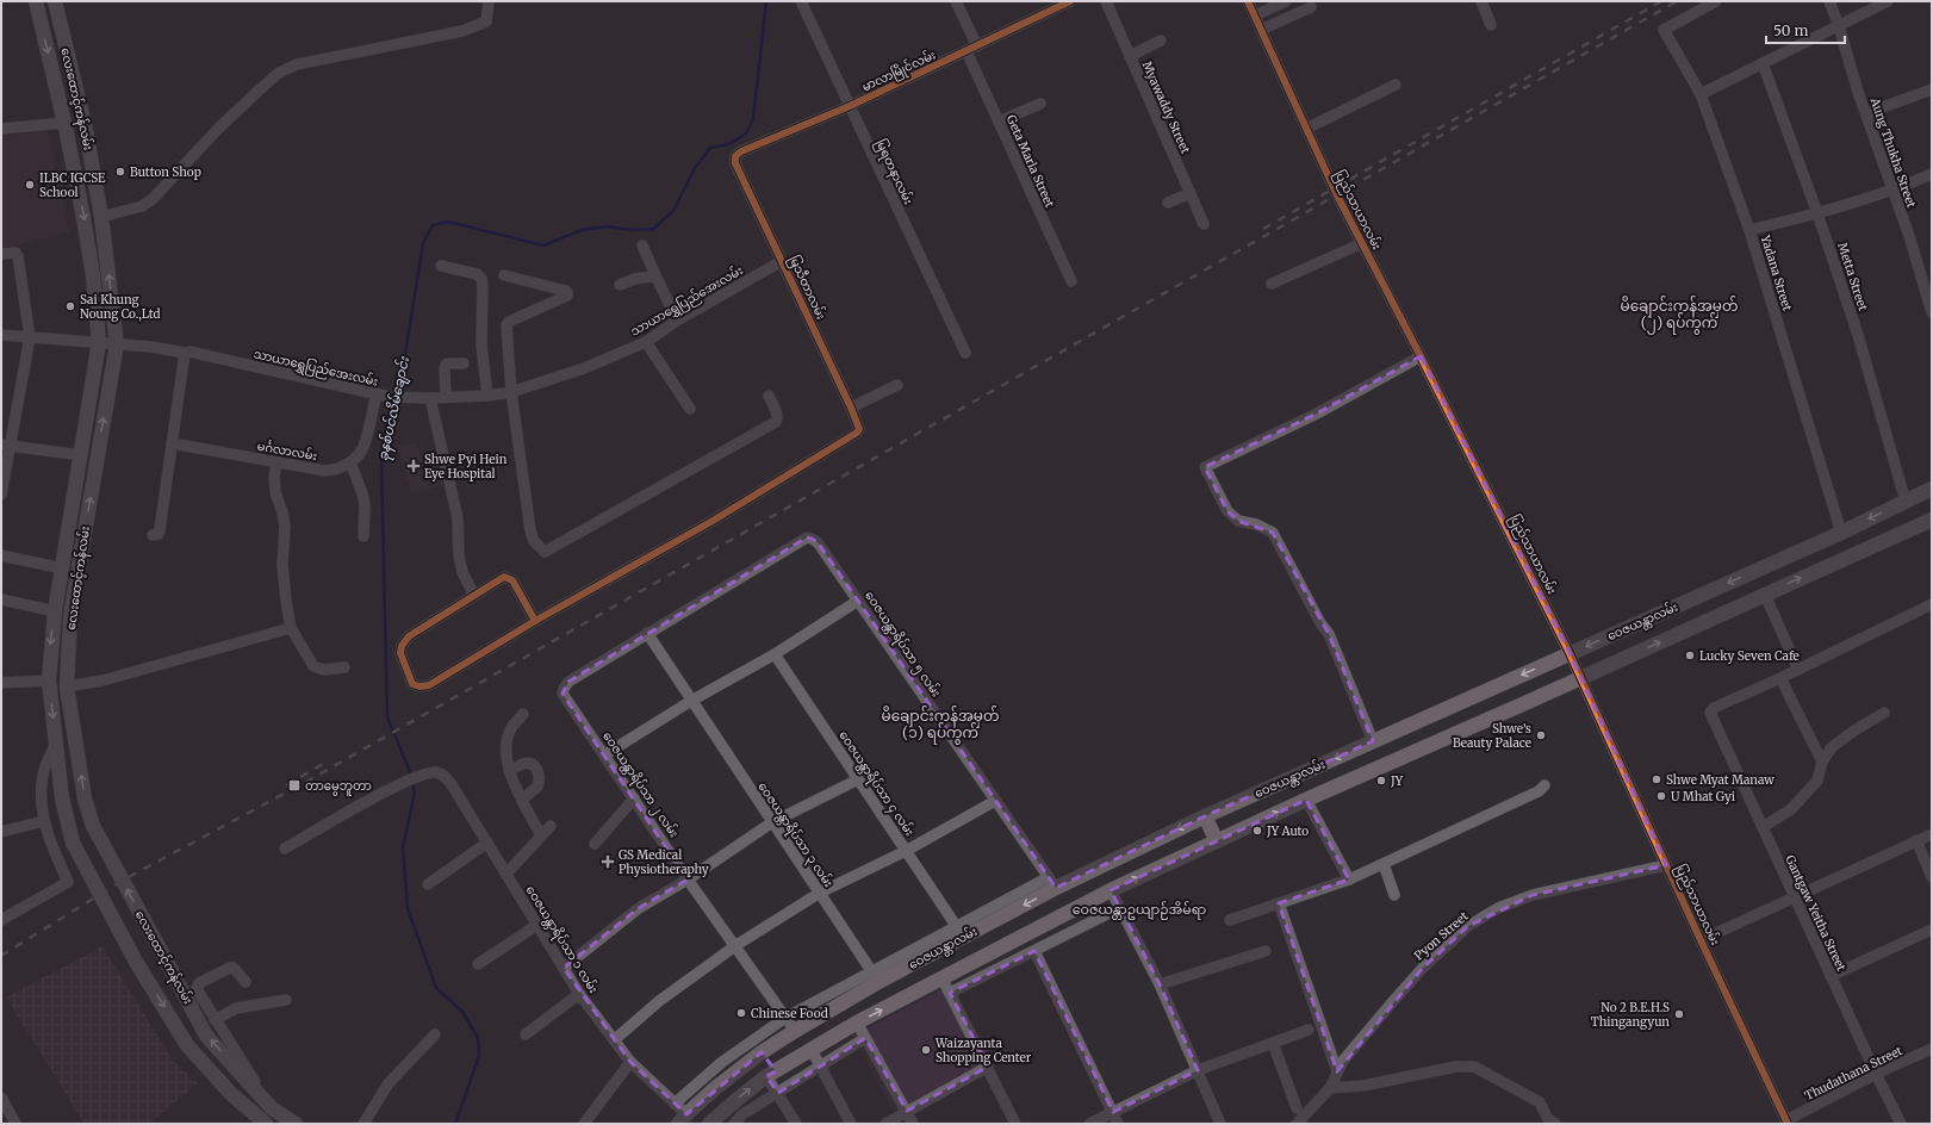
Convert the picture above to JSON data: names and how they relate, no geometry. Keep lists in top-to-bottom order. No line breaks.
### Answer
{"streets":{"main road":["လေးထောင့်ကန်လမ်း","ဝေဇယန္တာလမ်း"],"street":["မာလာမြိုင်လမ်း","Myawaddy Street","Aung Thukha Street","Geta Marla Street","မြရတနာလမ်း","ပြည်သာယာလမ်း","Yadana Street","Metta Street","မြသီတာလမ်း","သာယာရွှေပြည်အေးလမ်း","မင်္ဂလာလမ်း","ဝေဇယန္တာရိပ်သာ ၅ လမ်း","ဝေဇယန္တာရိပ်သာ ၄ လမ်း","ဝေဇယန္တာရိပ်သာ ၂ လမ်း","ဝေဇယန္တာရိပ်သာ ၃ လမ်း","Gantgaw Yeitha Street","Pyon Street","ဝေဇယန္တာရိပ်သာ ၁ လမ်း","Thudathana Street"]},"crossings":[["မာလာမြိုင်လမ်း","Geta Marla Street"],["မာလာမြိုင်လမ်း","မြရတနာလမ်း"],["မာလာမြိုင်လမ်း","မြသီတာလမ်း"],["လေးထောင့်ကန်လမ်း","သာယာရွှေပြည်အေးလမ်း"],["ပြည်သာယာလမ်း","ဝေဇယန္တာလမ်း"],["ပြည်သာယာလမ်း","Pyon Street"],["ပြည်သာယာလမ်း","Thudathana Street"],["Yadana Street","ဝေဇယန္တာလမ်း"],["Metta Street","ဝေဇယန္တာလမ်း"],["မြသီတာလမ်း","သာယာရွှေပြည်အေးလမ်း"],["ဝေဇယန္တာလမ်း","ဝေဇယန္တာရိပ်သာ ၅ လမ်း"],["ဝေဇယန္တာလမ်း","ဝေဇယန္တာရိပ်သာ ၄ လမ်း"],["ဝေဇယန္တာလမ်း","ဝေဇယန္တာရိပ်သာ ၂ လမ်း"],["ဝေဇယန္တာလမ်း","ဝေဇယန္တာရိပ်သာ ၃ လမ်း"],["ဝေဇယန္တာလမ်း","ဝေဇယန္တာရိပ်သာ ၁ လမ်း"],["ဝေဇယန္တာရိပ်သာ ၅ လမ်း","ဝေဇယန္တာရိပ်သာ ၂ လမ်း"],["ဝေဇယန္တာရိပ်သာ ၅ လမ်း","ဝေဇယန္တာရိပ်သာ ၃ လမ်း"],["ဝေဇယန္တာရိပ်သာ ၂ လမ်း","ဝေဇယန္တာရိပ်သာ ၃ လမ်း"],["Gantgaw Yeitha Street","Thudathana Street"]],"districts":["မိချောင်းကန်အမှတ် (၂) ရပ်ကွက်","မိချောင်းကန်အမှတ် (၁) ရပ်ကွက်","ဝေဇယန္တာဥယျာဉ်အိမ်ရာ"],"water":["ခုနစ်ပင်လိမ်ချောင်း"],"places":{"other":["Button Shop","ILBC IGCSE School","Sai Khung Noung Co.,Ltd","Lucky Seven Cafe","Shwe’s Beauty Palace","Shwe Myat Manaw","JY","U Mhat Gyi","JY Auto","Chinese Food","No 2 B.E.H.S Thingangyun","Waizayanta Shopping Center"],"health":["Shwe Pyi Hein Eye Hospital","GS Medical Physiotheraphy"],"transit":["တာမွေဘူတာ"]},"scale_bar":"50 m"}
